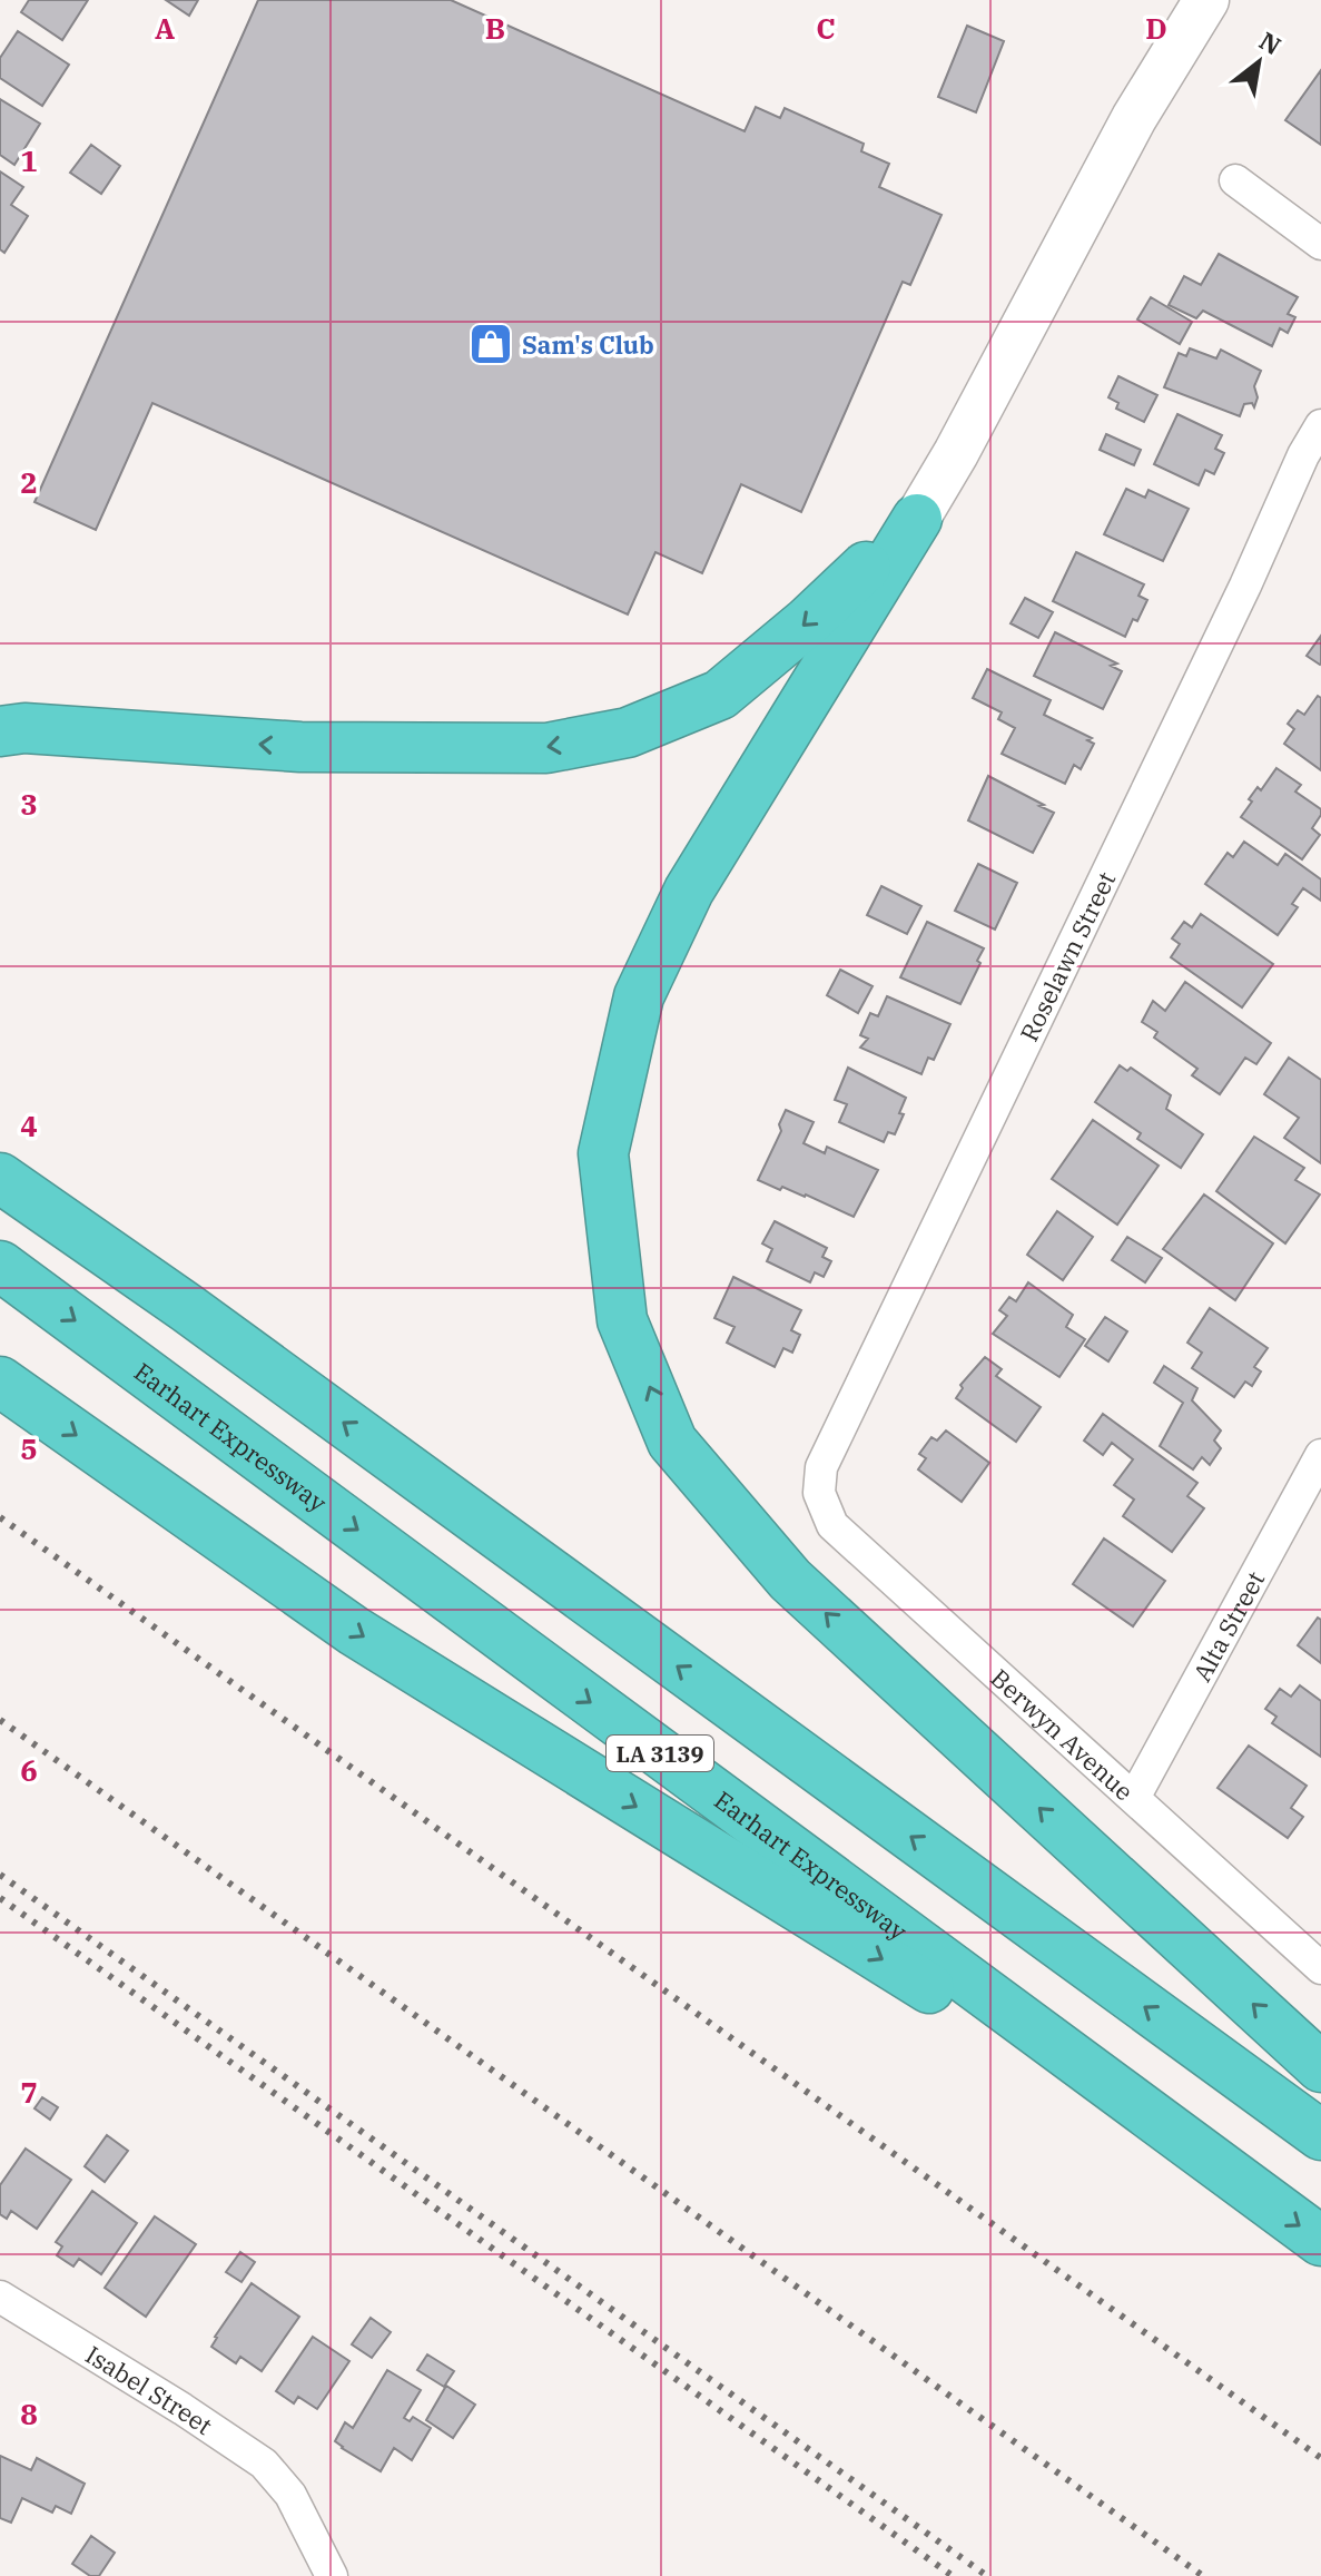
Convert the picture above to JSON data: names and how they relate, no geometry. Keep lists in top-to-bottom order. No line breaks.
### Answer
{"streets":{"highway":["Earhart Expressway","LA 3139"],"street":["Roselawn Street","Alta Street","Berwyn Avenue","Isabel Street"]},"crossings":[["Roselawn Street","Berwyn Avenue"],["Alta Street","Berwyn Avenue"]],"places":{"shop":["Sam's Club"]},"north":"top right","grid":{"columns":["A","B","C","D"],"rows":["1","2","3","4","5","6","7","8"]}}
